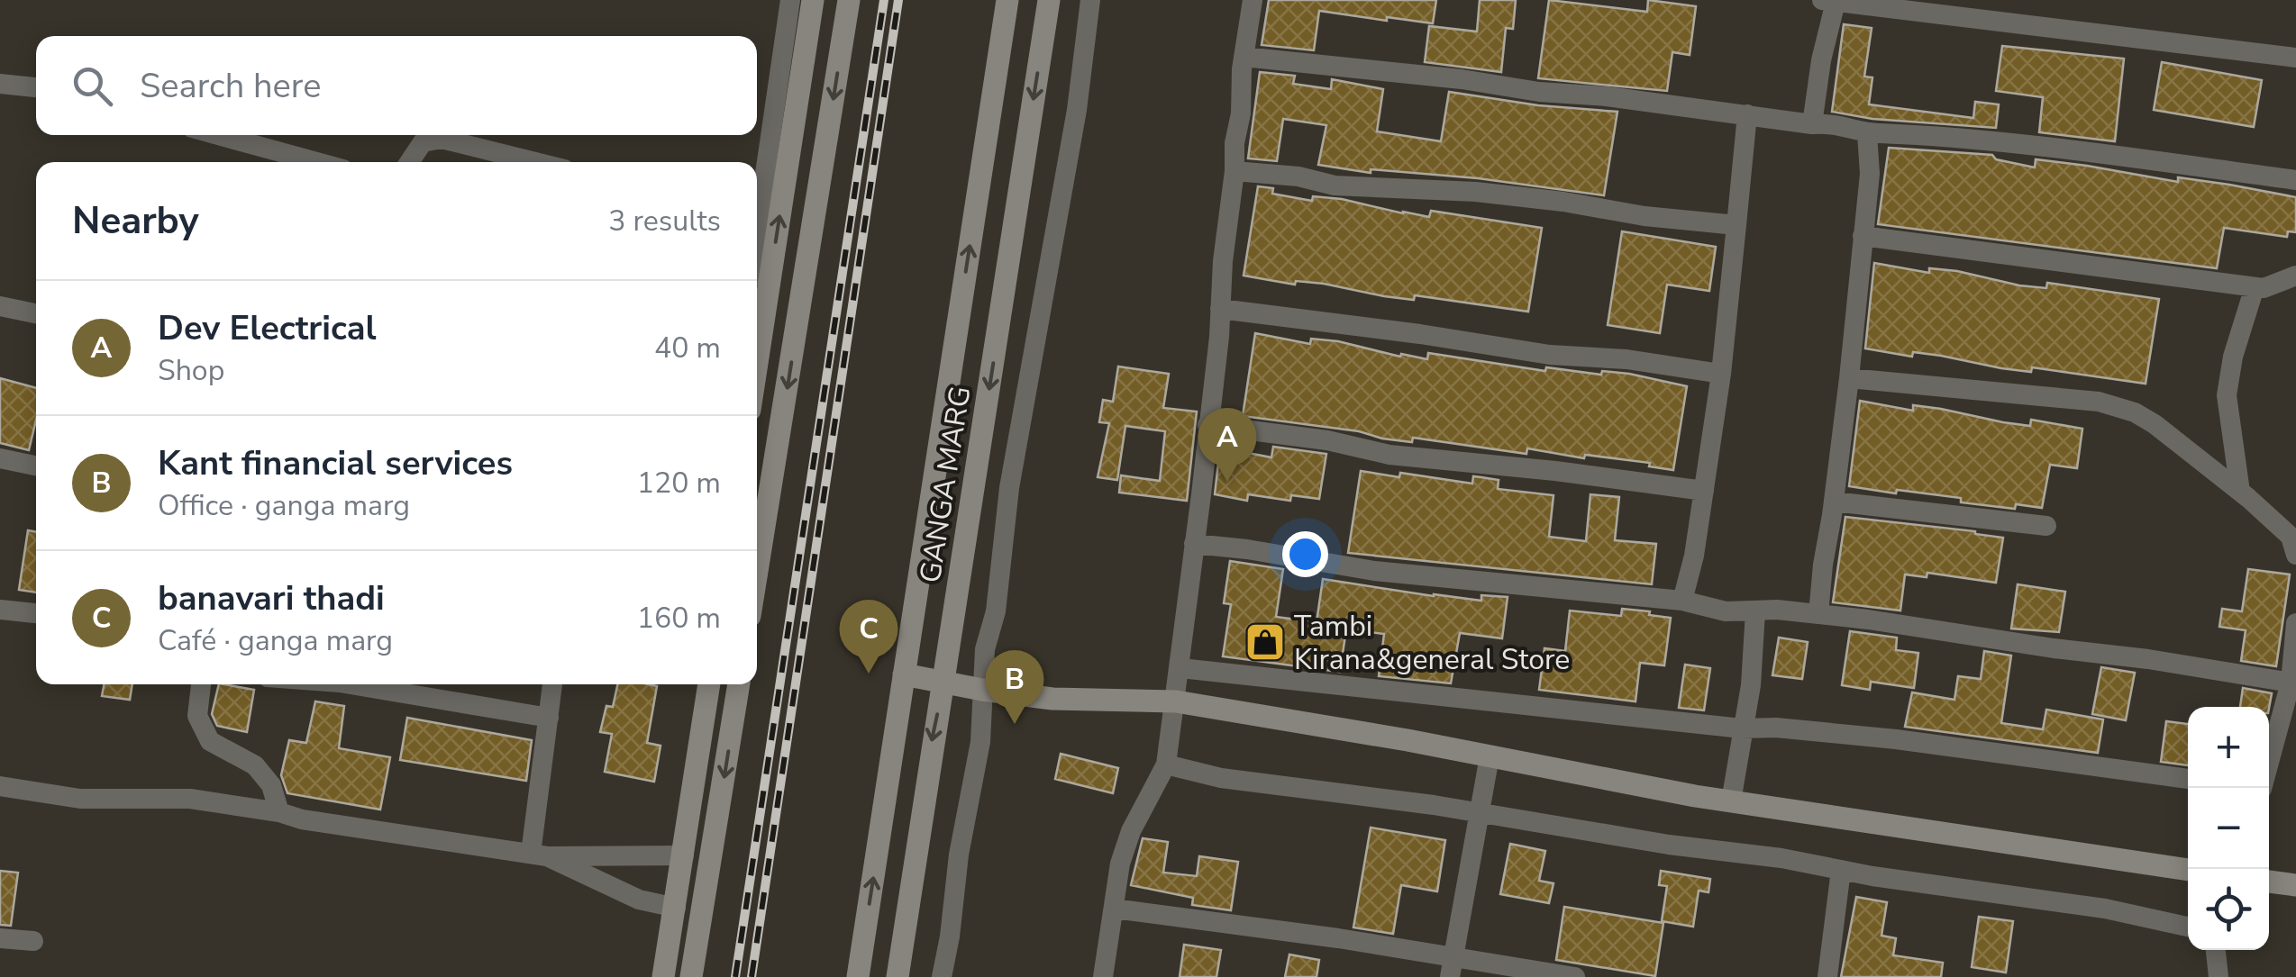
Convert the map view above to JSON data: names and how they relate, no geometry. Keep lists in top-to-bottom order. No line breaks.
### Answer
{"streets":{"street":["GANGA MARG"]},"places":{"shop":["Tambi Kirana&general Store"]},"page":{"search":"Search here","heading":["Nearby","3 results"],"list":[{"mark":"A","name":"Dev Electrical","note":"Shop","value":"40 m"},{"mark":"B","name":"Kant financial services","note":"Office · ganga marg","value":"120 m"},{"mark":"C","name":"banavari thadi","note":"Café · ganga marg","value":"160 m"}],"pins":["A","C","B"],"map_buttons":["+","−"]}}
